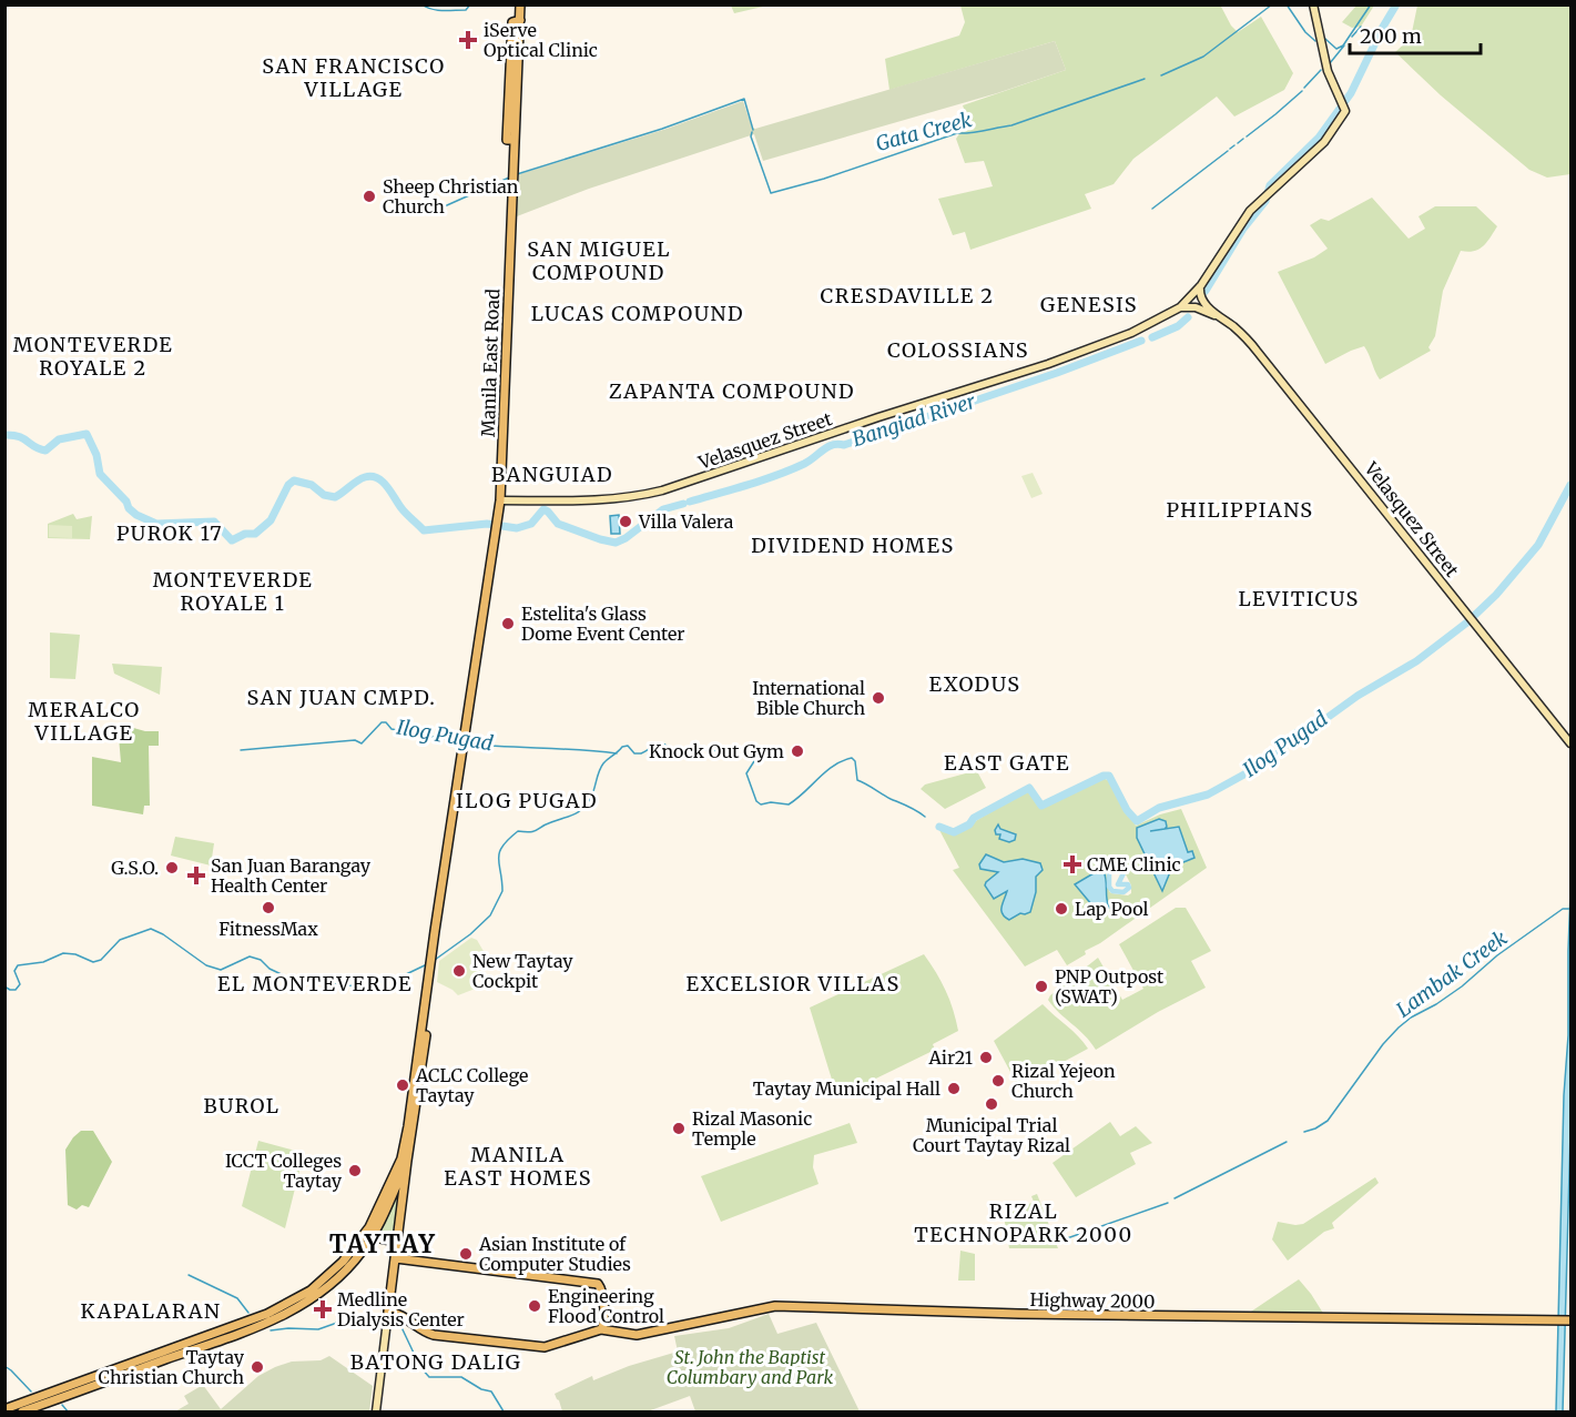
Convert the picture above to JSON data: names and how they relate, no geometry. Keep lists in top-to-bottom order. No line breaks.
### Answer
{"streets":{"main road":["Manila East Road","Velasquez Street","Highway 2000"]},"crossings":[["Manila East Road","Velasquez Street"]],"districts":["SAN FRANCISCO VILLAGE","SAN MIGUEL COMPOUND","CRESDAVILLE 2","GENESIS","LUCAS COMPOUND","MONTEVERDE ROYALE 2","COLOSSIANS","ZAPANTA COMPOUND","BANGUIAD","PHILIPPIANS","PUROK 17","DIVIDEND HOMES","MONTEVERDE ROYALE 1","LEVITICUS","EXODUS","SAN JUAN CMPD.","MERALCO VILLAGE","EAST GATE","ILOG PUGAD","EL MONTEVERDE","EXCELSIOR VILLAS","BUROL","MANILA EAST HOMES","RIZAL TECHNOPARK 2000","TAYTAY","KAPALARAN","BATONG DALIG"],"water":["Gata Creek","Bangiad River","Ilog Pugad","Lambak Creek"],"parks":["St. John the Baptist Columbary and Park"],"places":{"health":["iServe Optical Clinic","CME Clinic","San Juan Barangay Health Center","Medline Dialysis Center"],"other":["Sheep Christian Church","Villa Valera","Estelita's Glass Dome Event Center","International Bible Church","Knock Out Gym","G.S.O.","FitnessMax","Lap Pool","New Taytay Cockpit","PNP Outpost (SWAT)","Air21","Rizal Yejeon Church","ACLC College Taytay","Taytay Municipal Hall","Municipal Trial Court Taytay Rizal","Rizal Masonic Temple","ICCT Colleges Taytay","Asian Institute of Computer Studies","Engineering Flood Control","Taytay Christian Church"]},"scale_bar":"200 m"}
